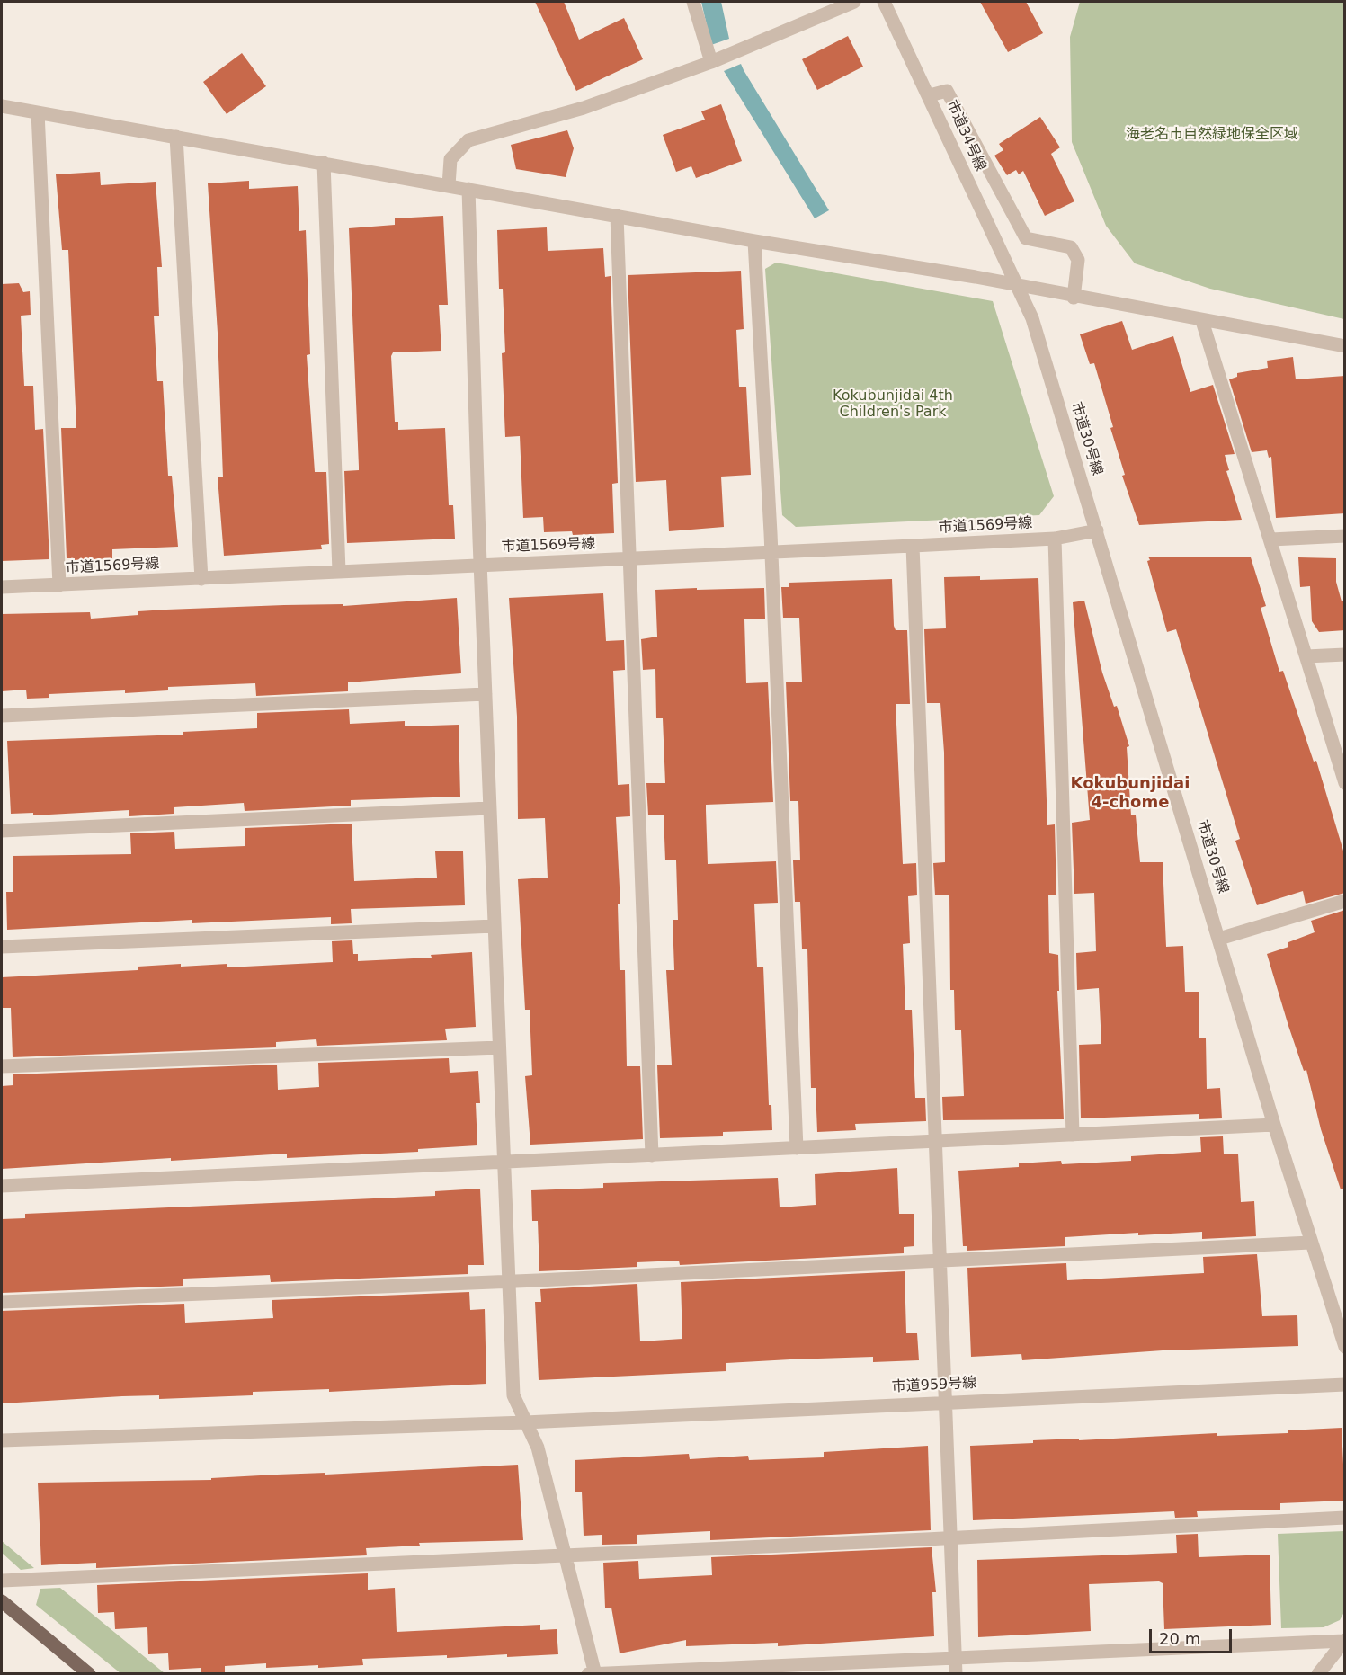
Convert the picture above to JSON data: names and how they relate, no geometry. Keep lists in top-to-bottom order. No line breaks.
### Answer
{"streets":{"street":["市道34号線","市道30号線","市道1569号線","市道959号線"]},"crossings":[["市道34号線","市道30号線"],["市道30号線","市道1569号線"]],"districts":["Kokubunjidai 4-chome"],"parks":["海老名市自然緑地保全区域","Kokubunjidai 4th Children's Park"],"scale_bar":"20 m"}
